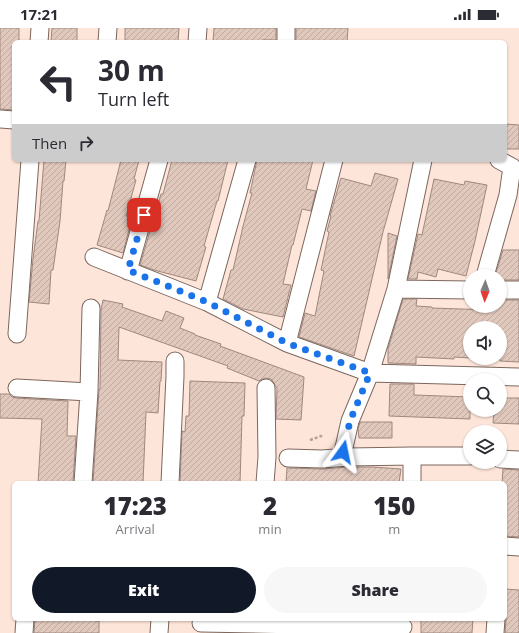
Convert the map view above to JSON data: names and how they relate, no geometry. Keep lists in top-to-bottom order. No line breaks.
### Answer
{"north":"bottom","page":{"status":"17:21","turn":["30 m","Turn left"],"then":"Then","eta":["17:23","Arrival","2","min","150","m"],"buttons":["Exit","Share"]}}
